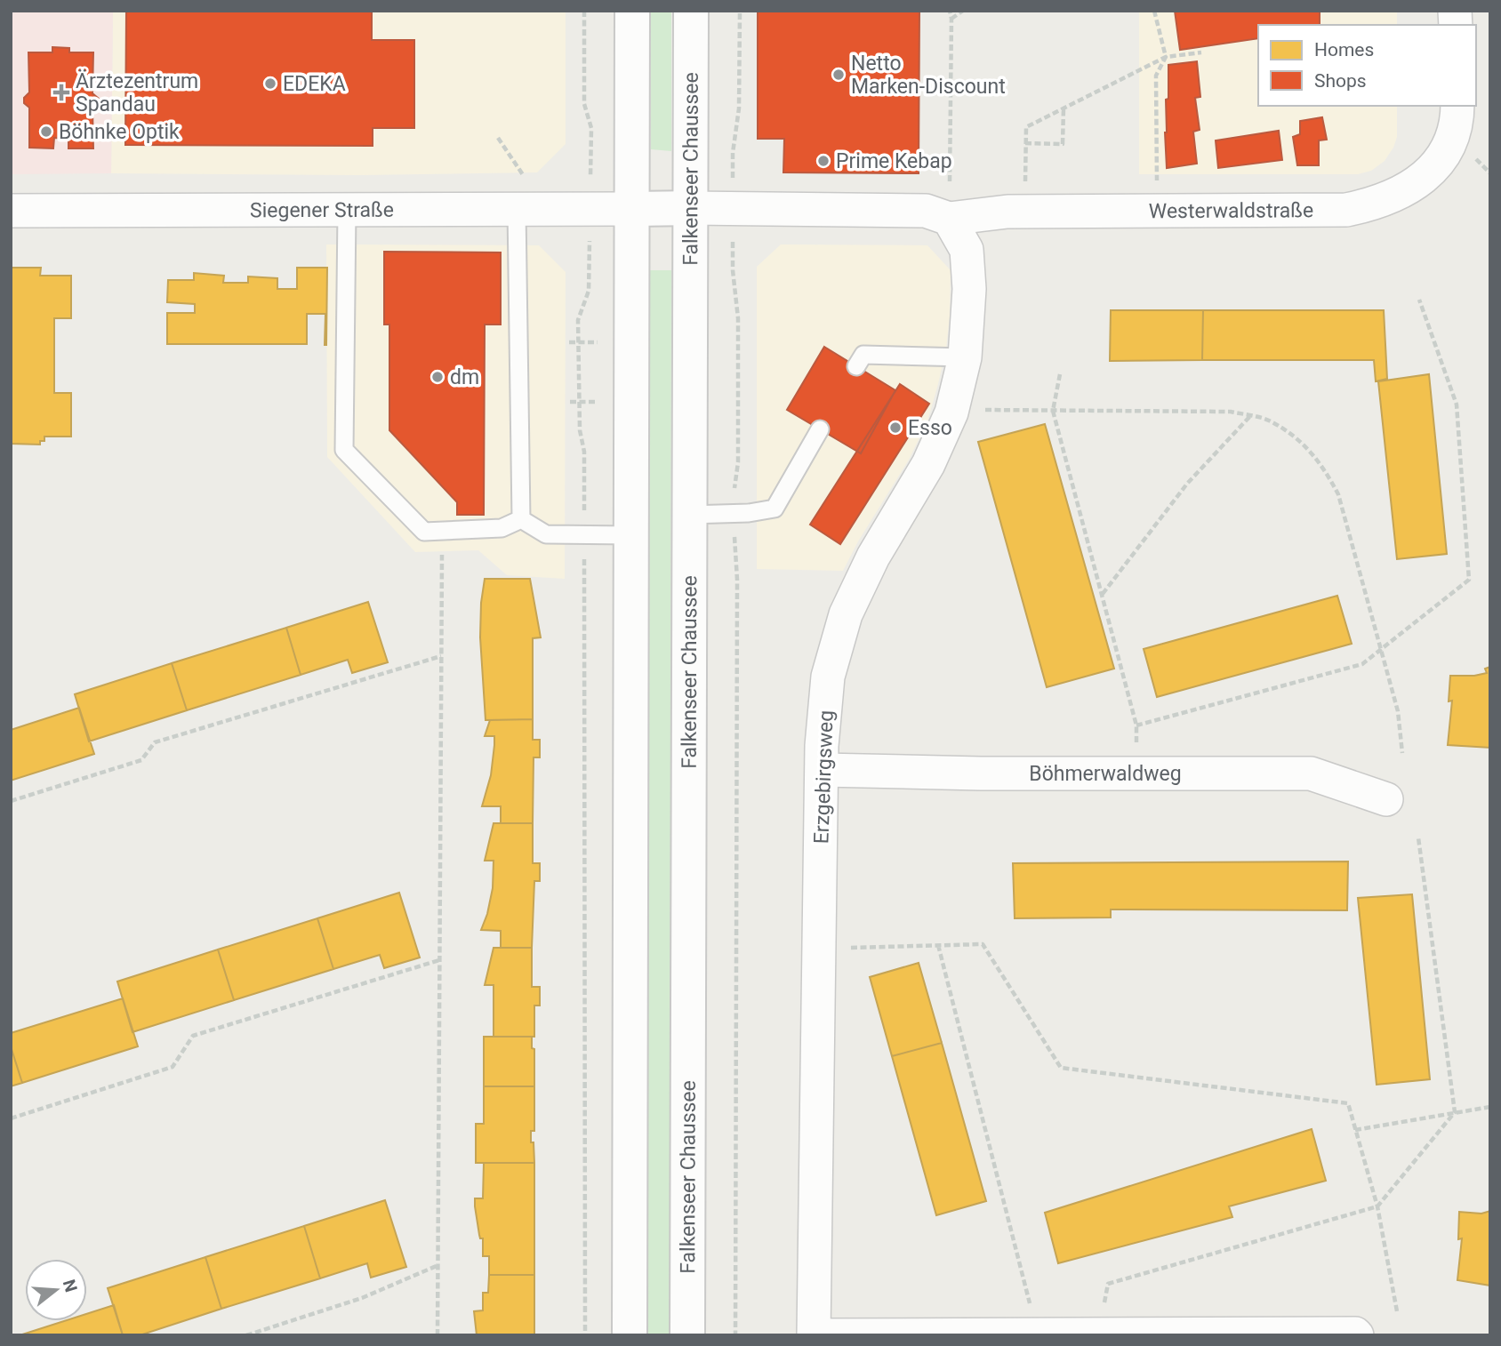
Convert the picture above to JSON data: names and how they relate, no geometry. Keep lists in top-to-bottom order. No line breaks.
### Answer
{"streets":{"main road":["Falkenseer Chaussee"],"street":["Siegener Straße","Westerwaldstraße","Böhmerwaldweg","Erzgebirgsweg"]},"crossings":[["Falkenseer Chaussee","Westerwaldstraße"],["Westerwaldstraße","Erzgebirgsweg"],["Böhmerwaldweg","Erzgebirgsweg"]],"places":{"other":["Netto Marken-Discount","EDEKA","Böhnke Optik","Prime Kebap","dm","Esso"],"health":["Ärztezentrum Spandau"]},"legend":["Homes","Shops"],"north":"right"}
